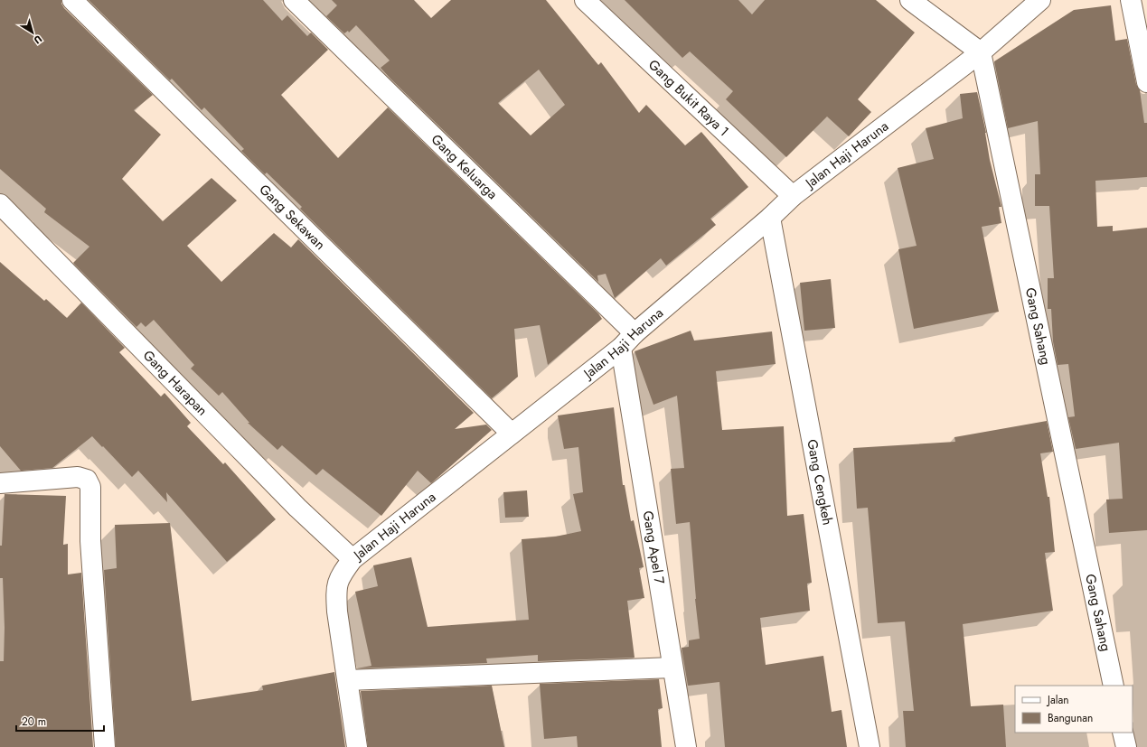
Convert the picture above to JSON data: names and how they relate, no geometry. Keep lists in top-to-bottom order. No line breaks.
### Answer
{"streets":{"street":["Gang Bukit Raya 1","Jalan Haji Haruna","Gang Keluarga","Gang Sekawan","Gang Sahang","Gang Harapan","Gang Cengkeh","Gang Apel 7"]},"crossings":[["Gang Bukit Raya 1","Jalan Haji Haruna"],["Jalan Haji Haruna","Gang Keluarga"],["Jalan Haji Haruna","Gang Sekawan"],["Jalan Haji Haruna","Gang Sahang"],["Jalan Haji Haruna","Gang Harapan"],["Jalan Haji Haruna","Gang Cengkeh"],["Jalan Haji Haruna","Gang Apel 7"]],"legend":["Jalan","Bangunan"],"scale_bar":"20 m","north":"bottom right"}
